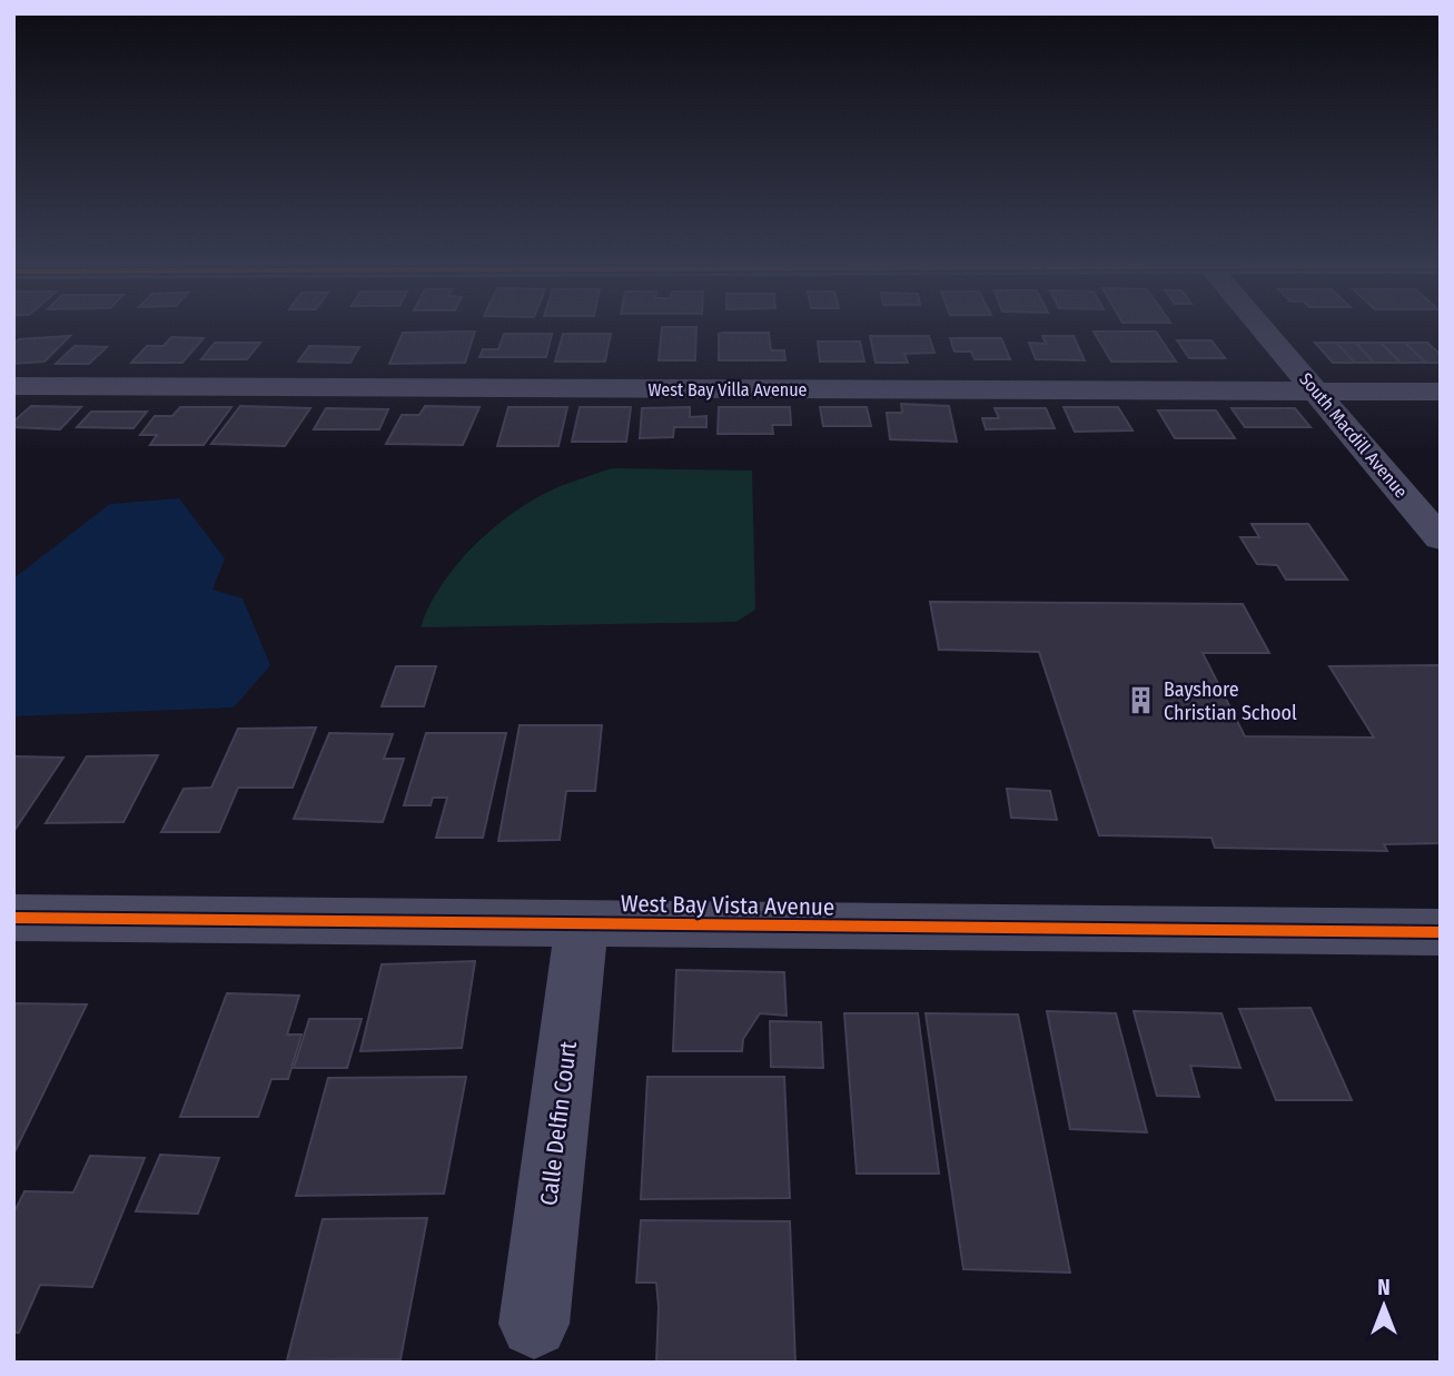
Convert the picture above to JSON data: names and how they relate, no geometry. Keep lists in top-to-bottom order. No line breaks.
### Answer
{"streets":{"street":["West Bay Villa Avenue","South Macdill Avenue","West Bay Vista Avenue","Calle Delfin Court"]},"crossings":[["West Bay Villa Avenue","South Macdill Avenue"],["West Bay Vista Avenue","Calle Delfin Court"]],"places":{"building":["Bayshore Christian School"]},"north":"top"}
